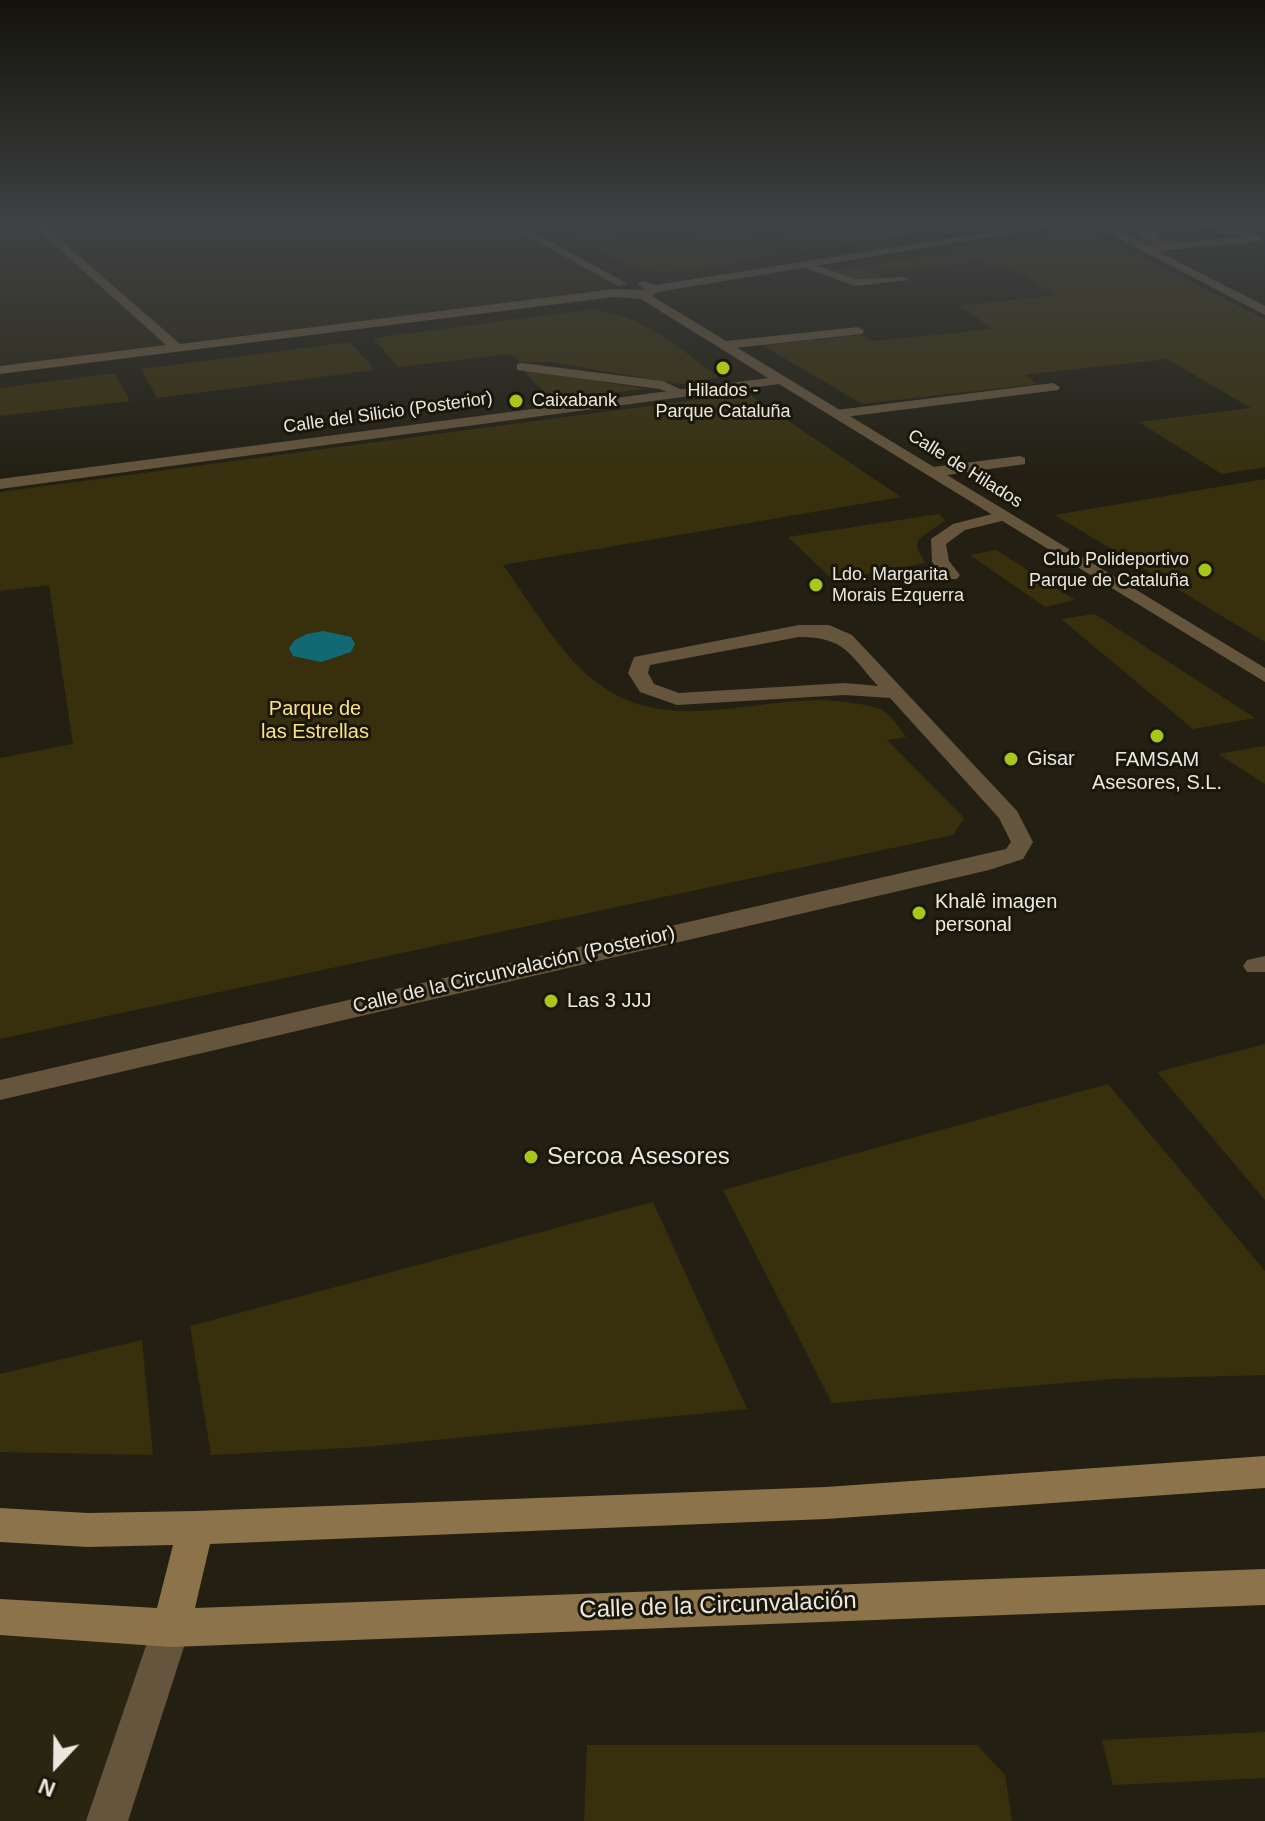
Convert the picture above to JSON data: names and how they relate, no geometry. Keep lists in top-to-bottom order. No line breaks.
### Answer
{"streets":{"street":["Calle del Silicio (Posterior)","Calle de Hilados","Calle de la Circunvalación (Posterior)","Calle de la Circunvalación"]},"crossings":[["Calle del Silicio (Posterior)","Calle de Hilados"]],"parks":["Parque de las Estrellas"],"places":["Hilados - Parque Cataluña","Caixabank","Club Polideportivo Parque de Cataluña","Ldo. Margarita Morais Ezquerra","FAMSAM Asesores, S.L.","Gisar","Khalê imagen personal","Las 3 JJJ","Sercoa Asesores"],"north":"bottom"}
